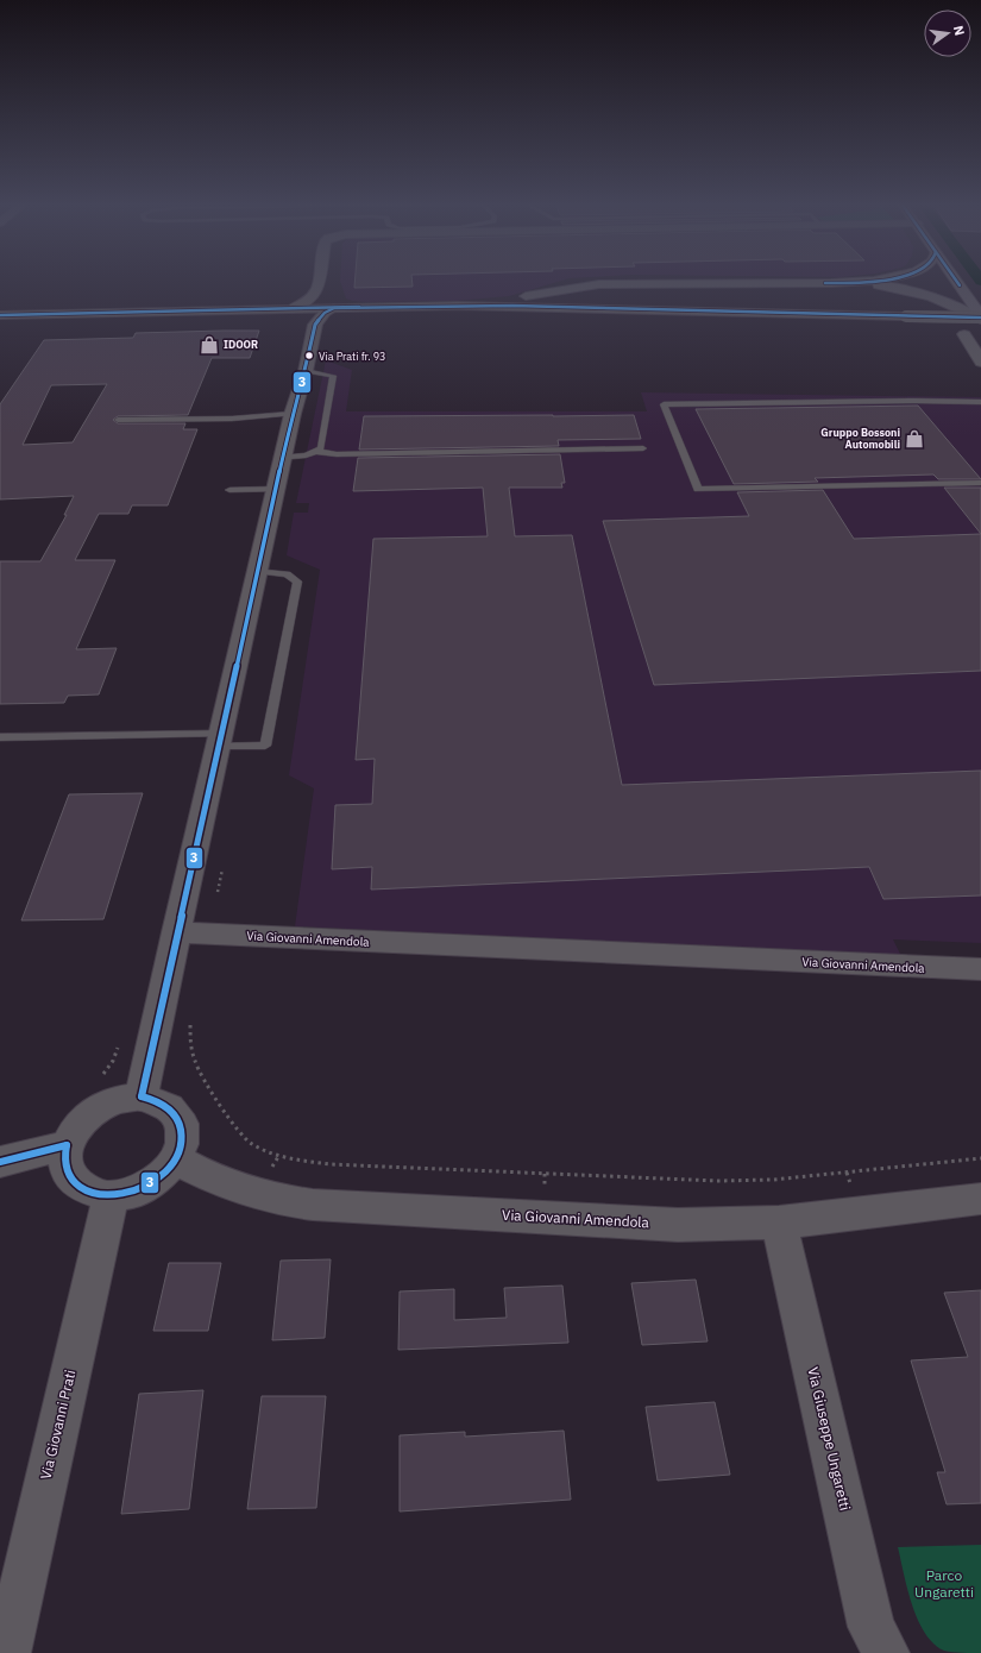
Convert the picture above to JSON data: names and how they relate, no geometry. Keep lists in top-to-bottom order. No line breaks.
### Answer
{"streets":{"street":["Via Giovanni Amendola","Via Giovanni Prati","Via Giuseppe Ungaretti"]},"crossings":[["Via Giovanni Amendola","Via Giovanni Prati"],["Via Giovanni Amendola","Via Giuseppe Ungaretti"]],"parks":["Parco Ungaretti"],"places":{"shop":["IDOOR","Gruppo Bossoni Automobili"],"other":["Via Prati fr. 93"]},"lines":["transit line 3"],"north":"right"}
